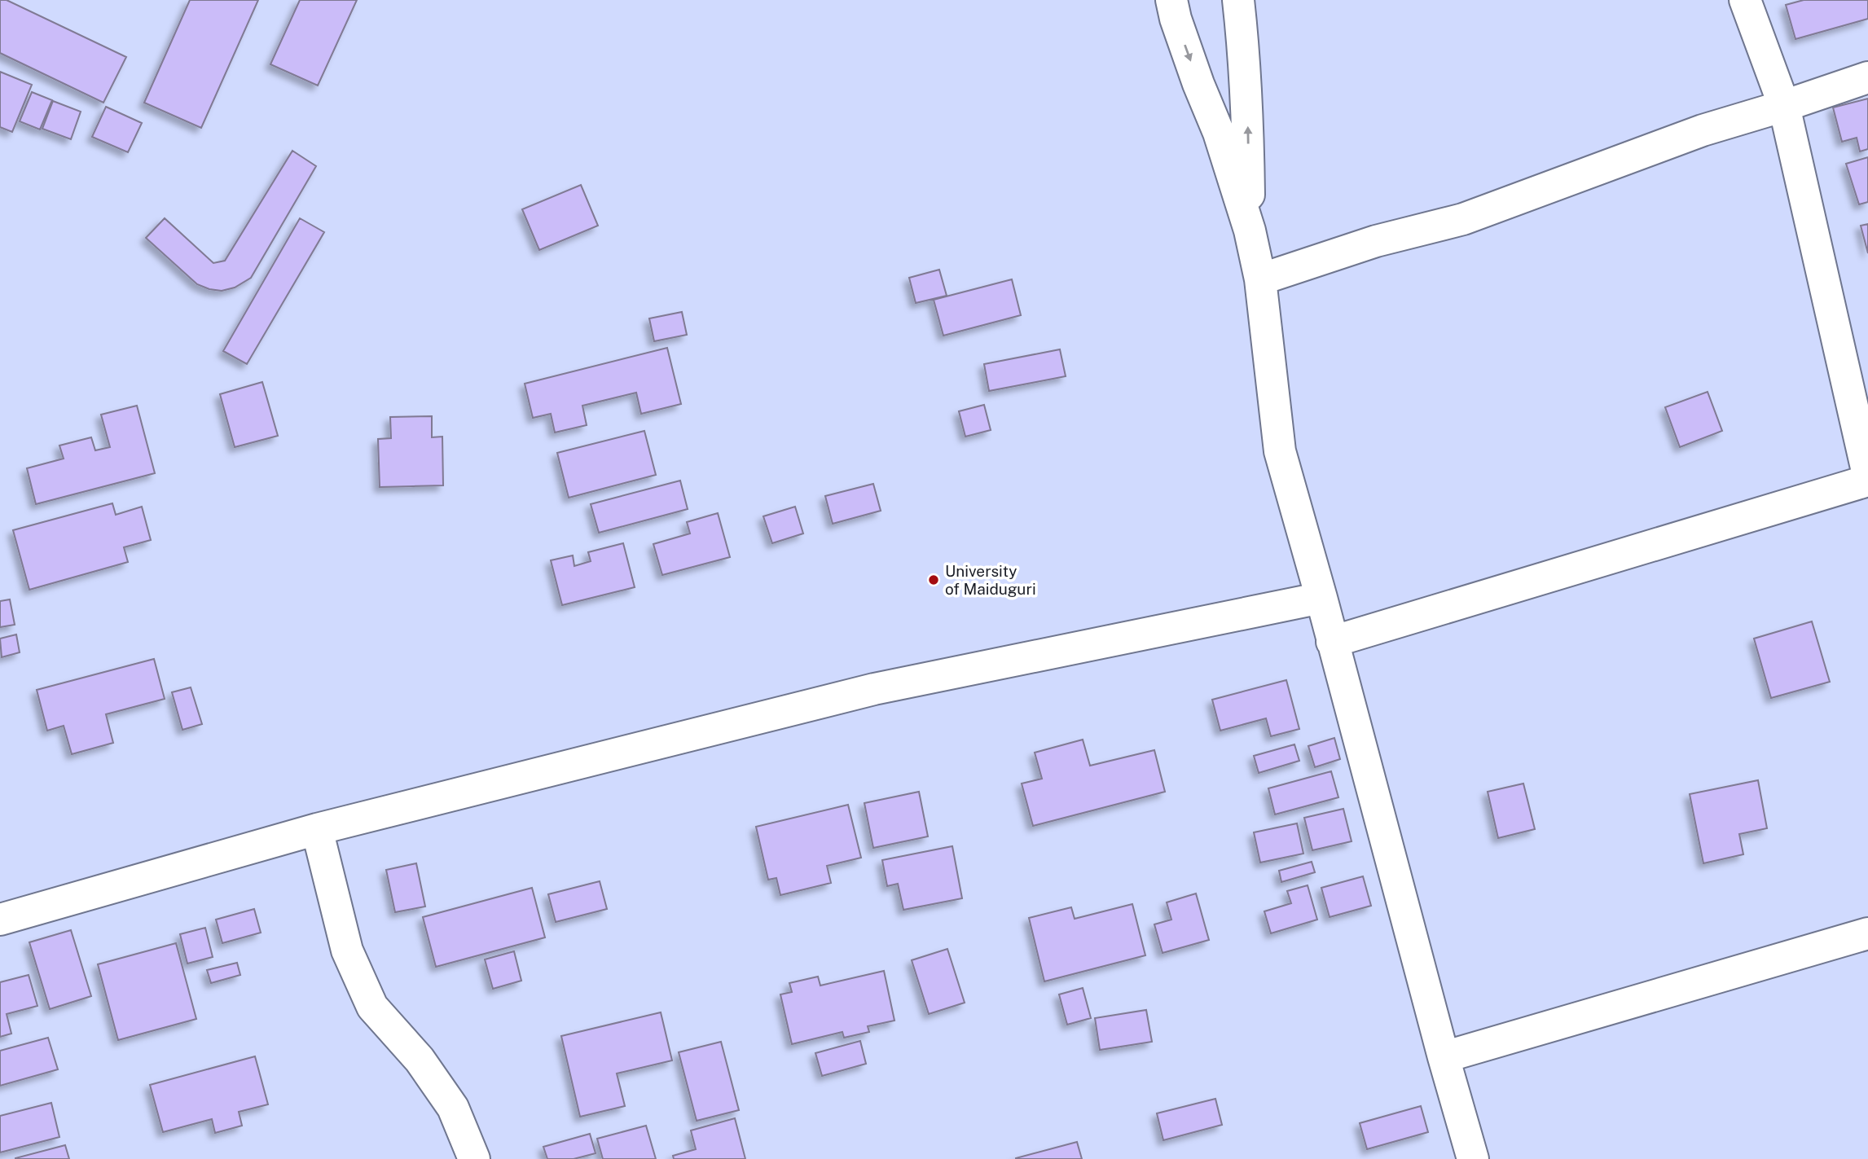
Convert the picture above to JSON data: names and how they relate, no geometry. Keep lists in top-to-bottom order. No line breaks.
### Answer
{"places":["University of Maiduguri"]}
